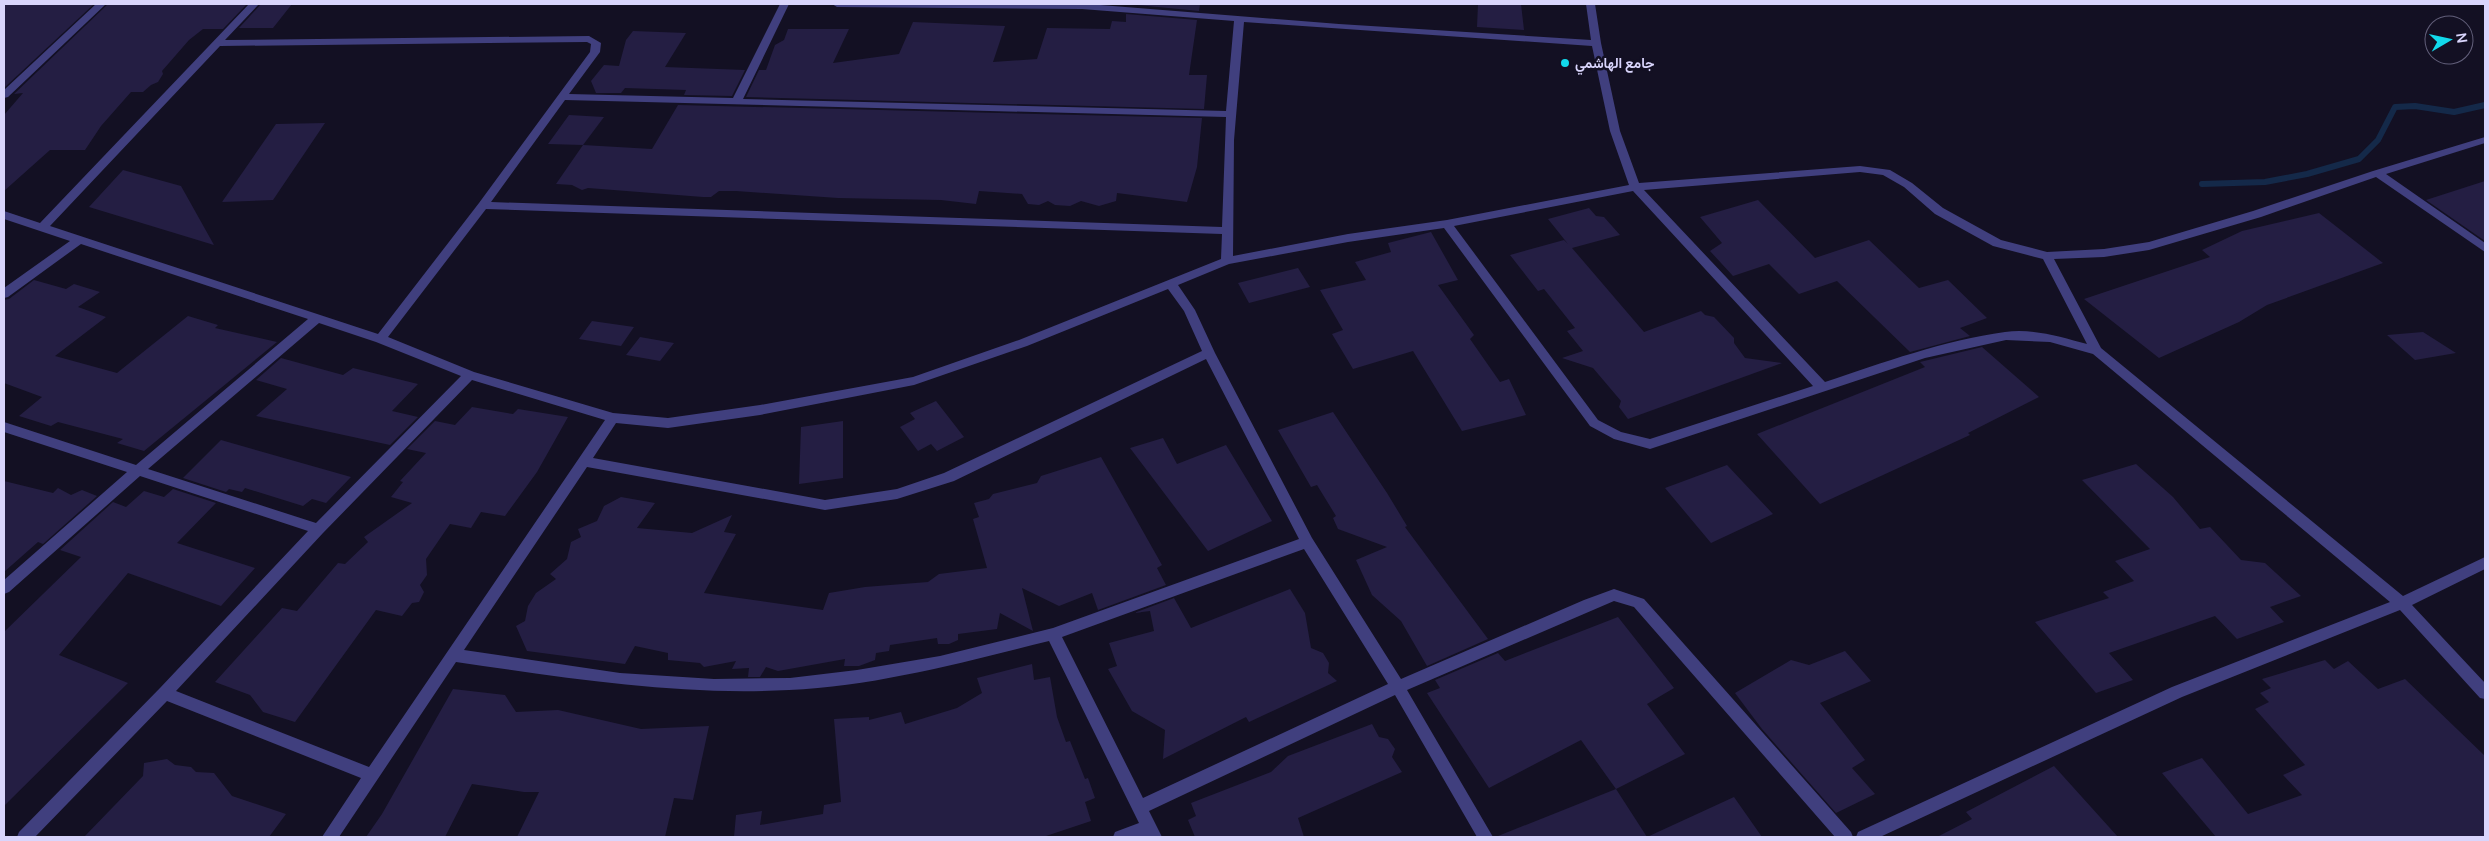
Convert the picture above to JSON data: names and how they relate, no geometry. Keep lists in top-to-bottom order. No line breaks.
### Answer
{"places":["جامع الهاشمي"],"north":"right"}
